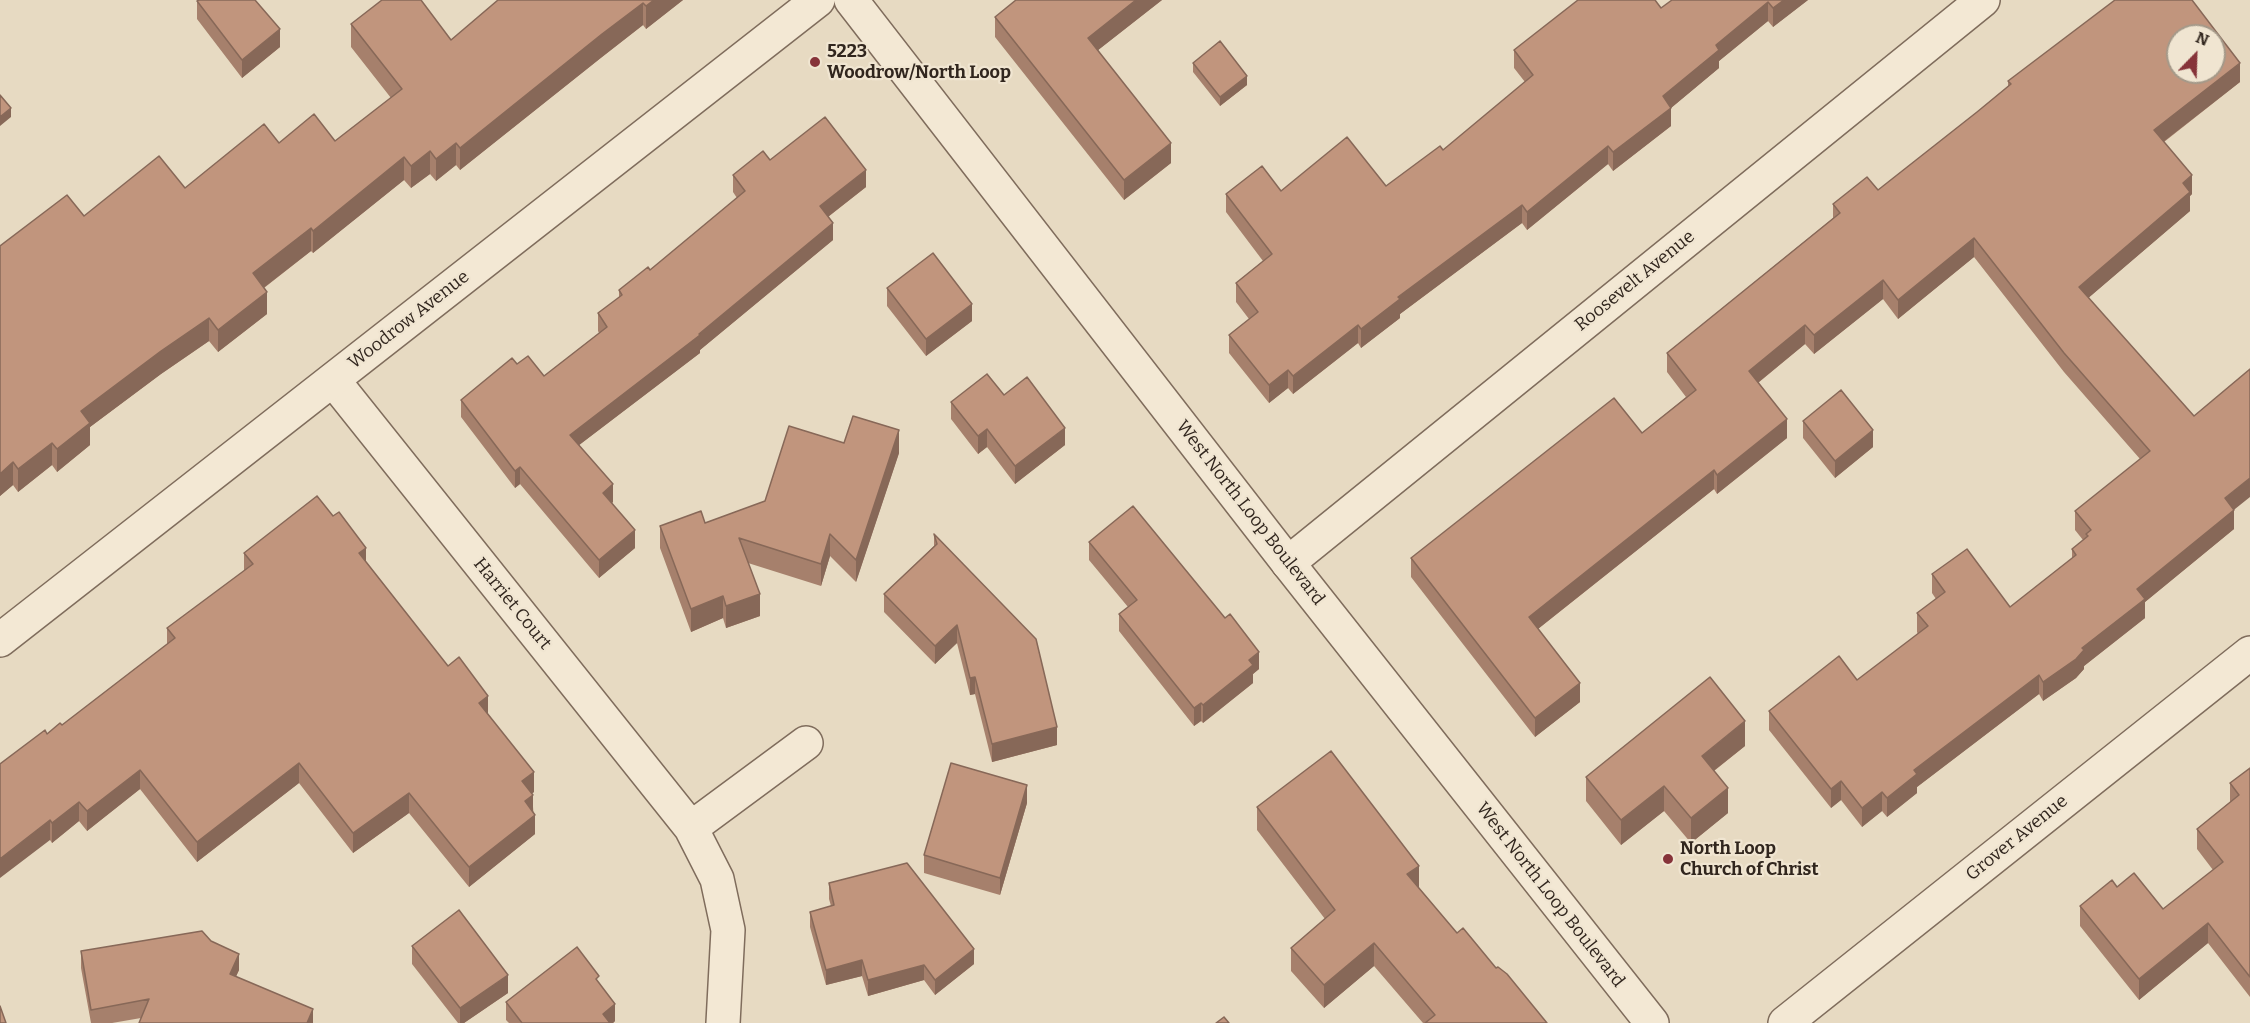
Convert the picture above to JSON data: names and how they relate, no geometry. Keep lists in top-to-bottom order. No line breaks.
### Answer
{"streets":{"street":["Roosevelt Avenue","Woodrow Avenue","West North Loop Boulevard","Harriet Court","Grover Avenue"]},"crossings":[["Roosevelt Avenue","West North Loop Boulevard"],["Woodrow Avenue","Harriet Court"]],"places":["5223 Woodrow/North Loop","North Loop Church of Christ"],"north":"top right"}
